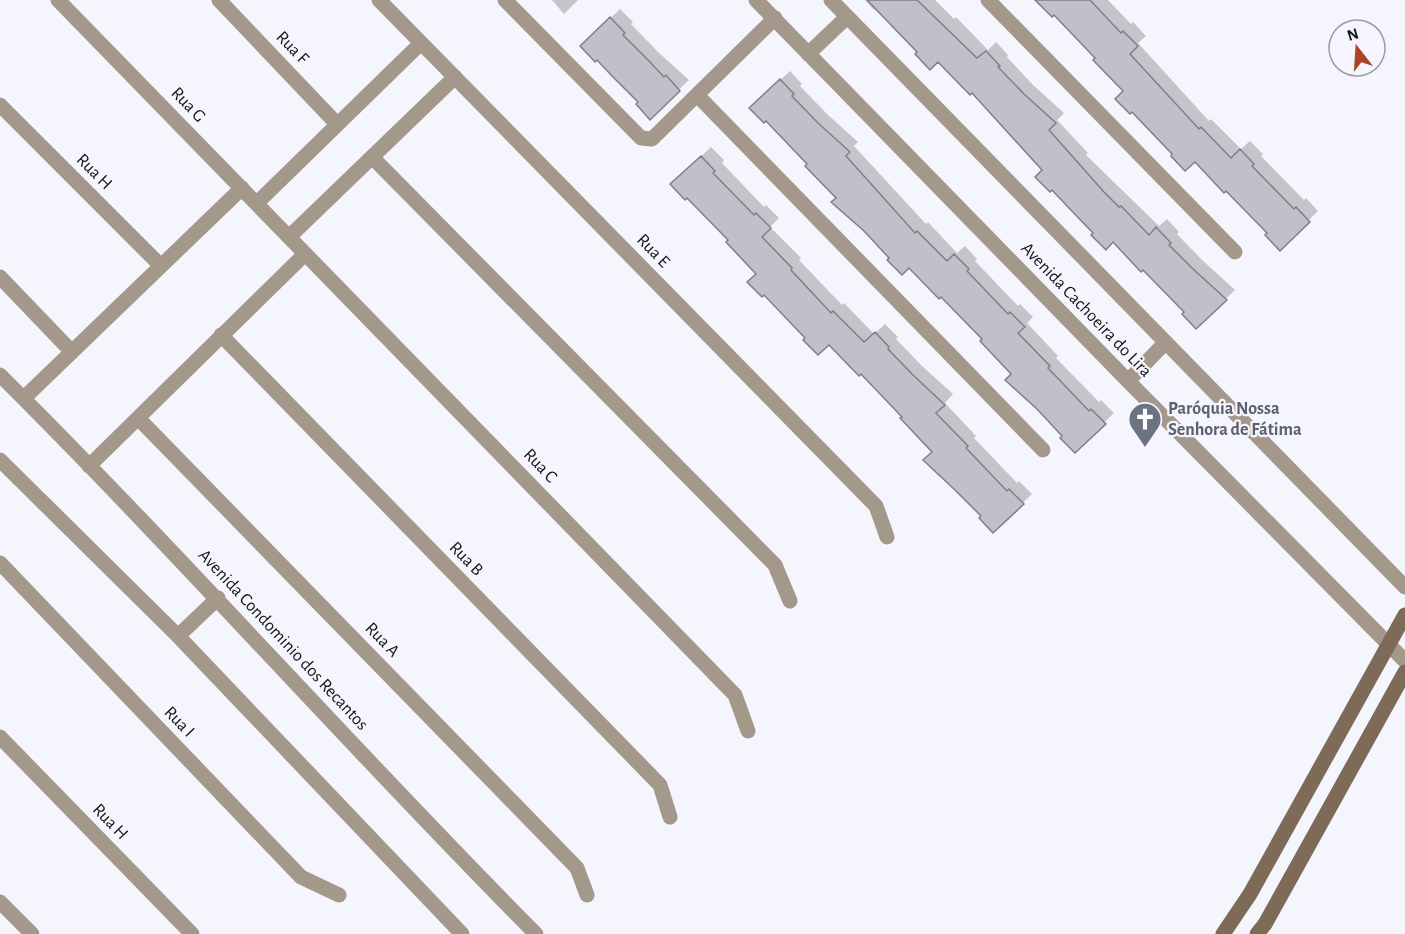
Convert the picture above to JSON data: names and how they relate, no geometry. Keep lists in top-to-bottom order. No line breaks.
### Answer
{"streets":{"street":["Rua F","Rua G","Rua H","Rua E","Avenida Cachoeira do Lira","Rua C","Rua B","Avenida Condominio dos Recantos","Rua A","Rua I"]},"crossings":[["Rua G","Rua C"]],"places":{"church":["Paróquia Nossa Senhora de Fátima"]},"north":"top"}
